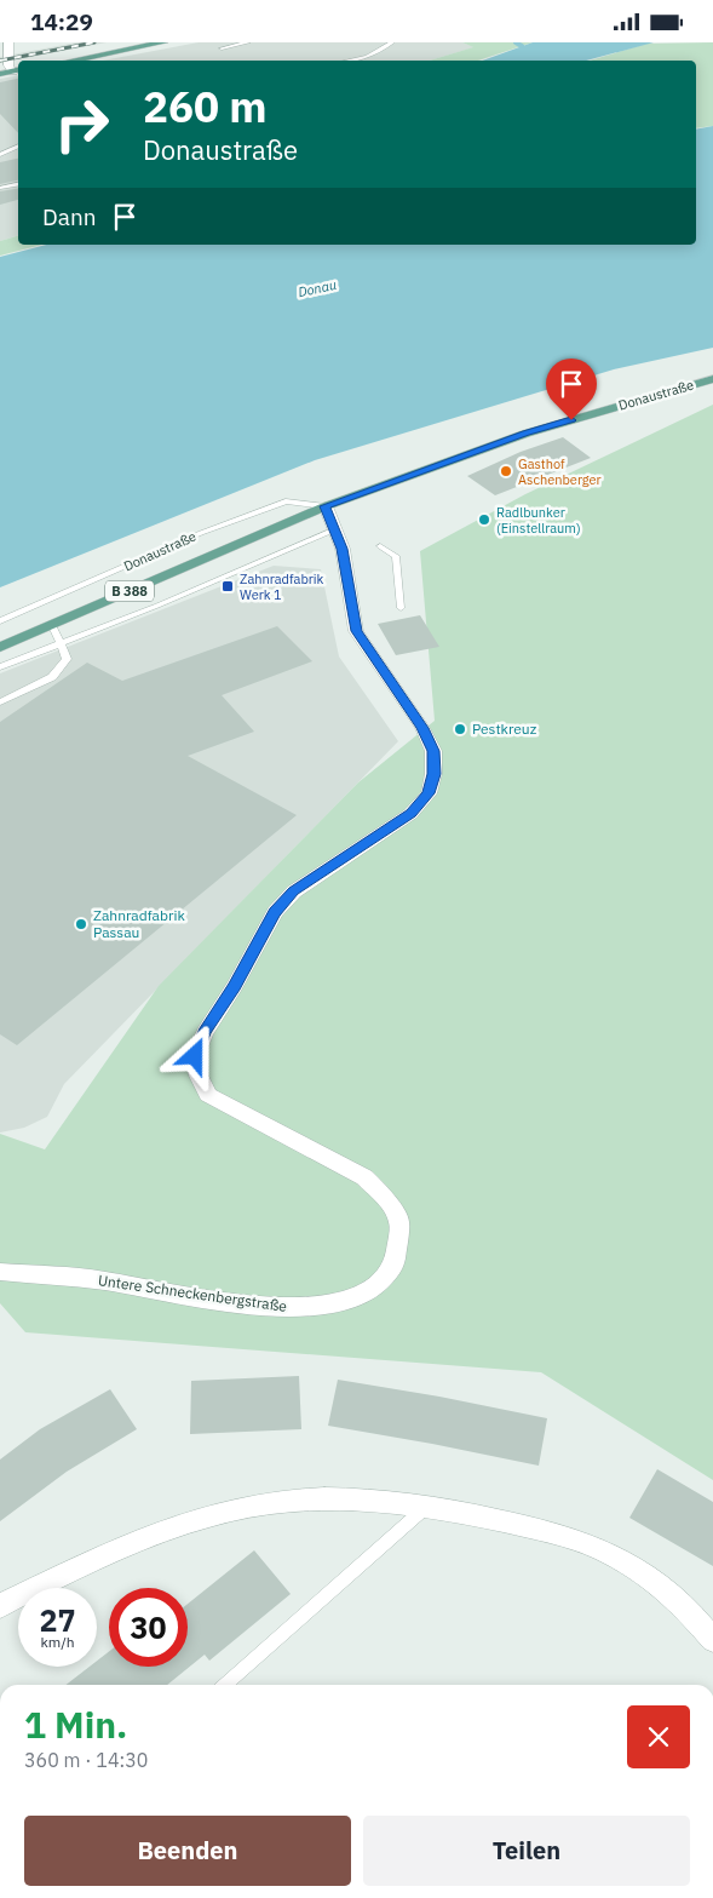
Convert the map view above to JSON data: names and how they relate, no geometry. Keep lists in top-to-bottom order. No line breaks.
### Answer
{"streets":{"main road":["Donaustraße","B 388"],"street":["Untere Schneckenbergstraße"]},"crossings":[["Donaustraße","Untere Schneckenbergstraße"]],"water":["Donau"],"places":{"other":["Gasthof Aschenberger","Radlbunker (Einstellraum)","Pestkreuz","Zahnradfabrik Passau"],"transit":["Zahnradfabrik Werk 1"]},"page":{"status":"14:29","turn":["260 m","Donaustraße"],"then":"Dann","speed":"27 km/h","limit":"30","heading":["1 Min.","360 m · 14:30"],"buttons":["Beenden","Teilen"]}}
